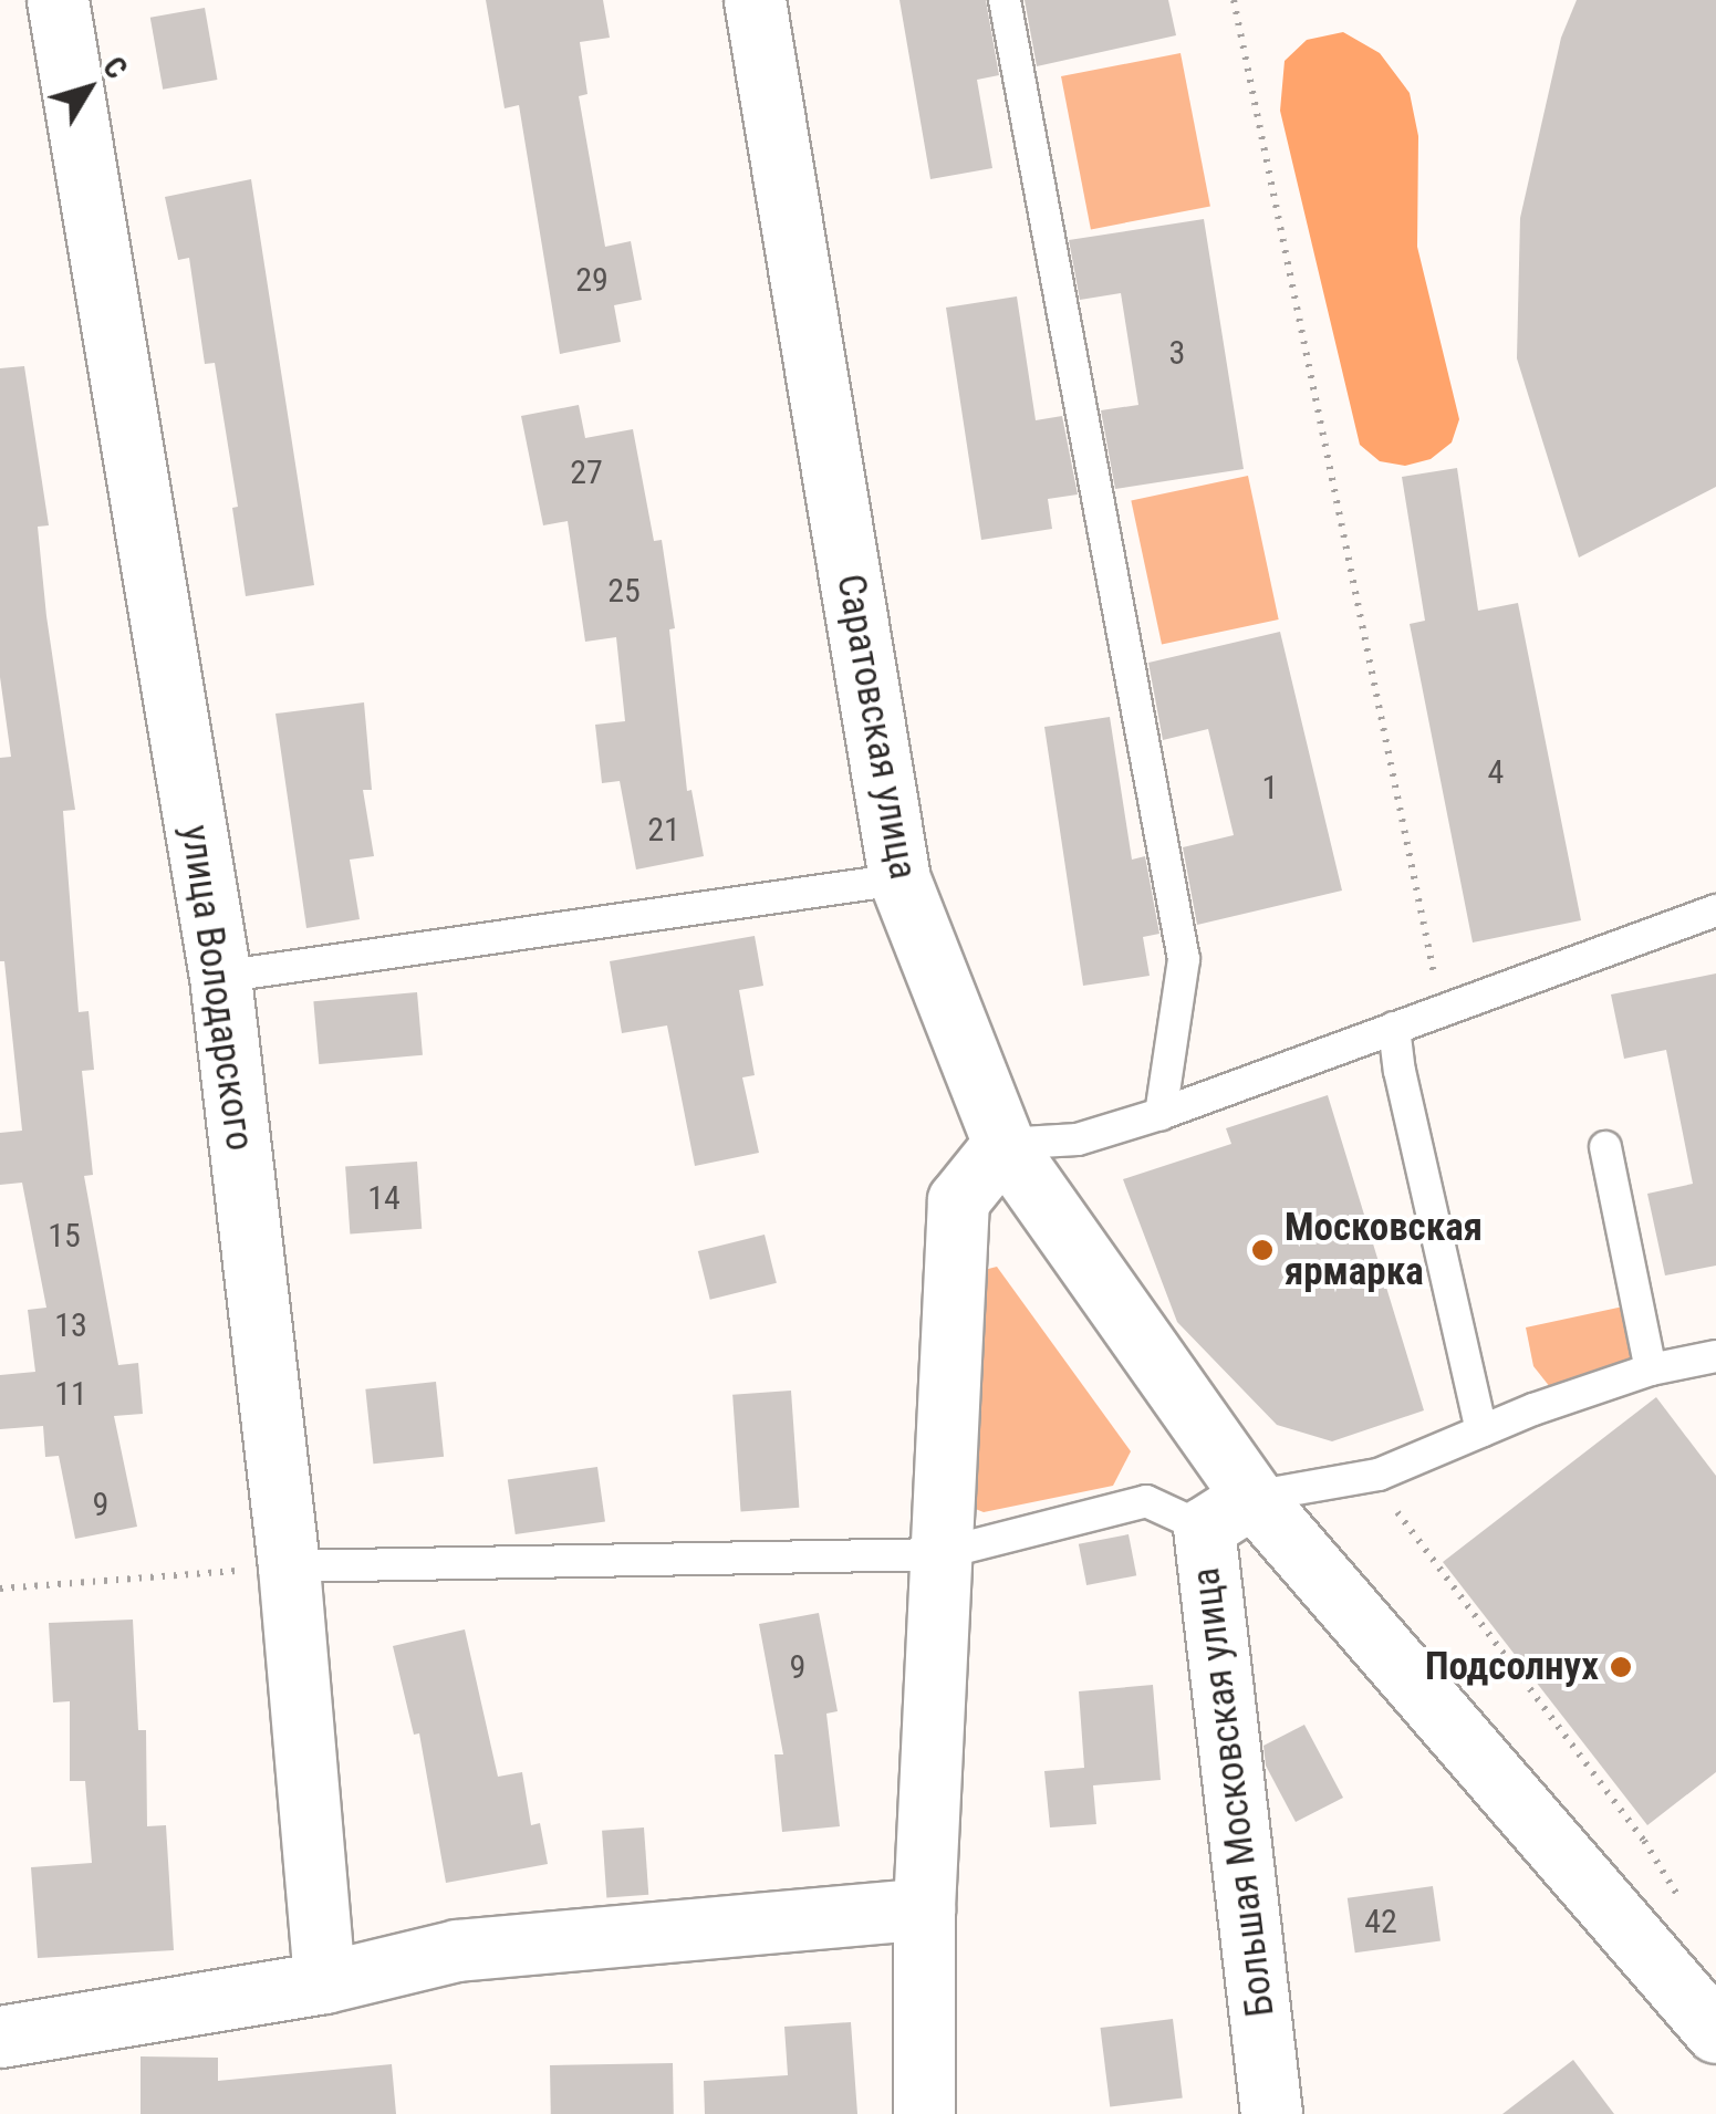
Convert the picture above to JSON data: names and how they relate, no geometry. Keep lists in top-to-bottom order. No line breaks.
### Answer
{"streets":{"street":["Саратовская улица","улица Володарского","Большая Московская улица"]},"crossings":[["Саратовская улица","Большая Московская улица"]],"places":["Московская ярмарка","Подсолнух"],"house_numbers":["29","3","27","25","4","1","21","14","15","13","11","9","9","42"],"north":"top right"}
